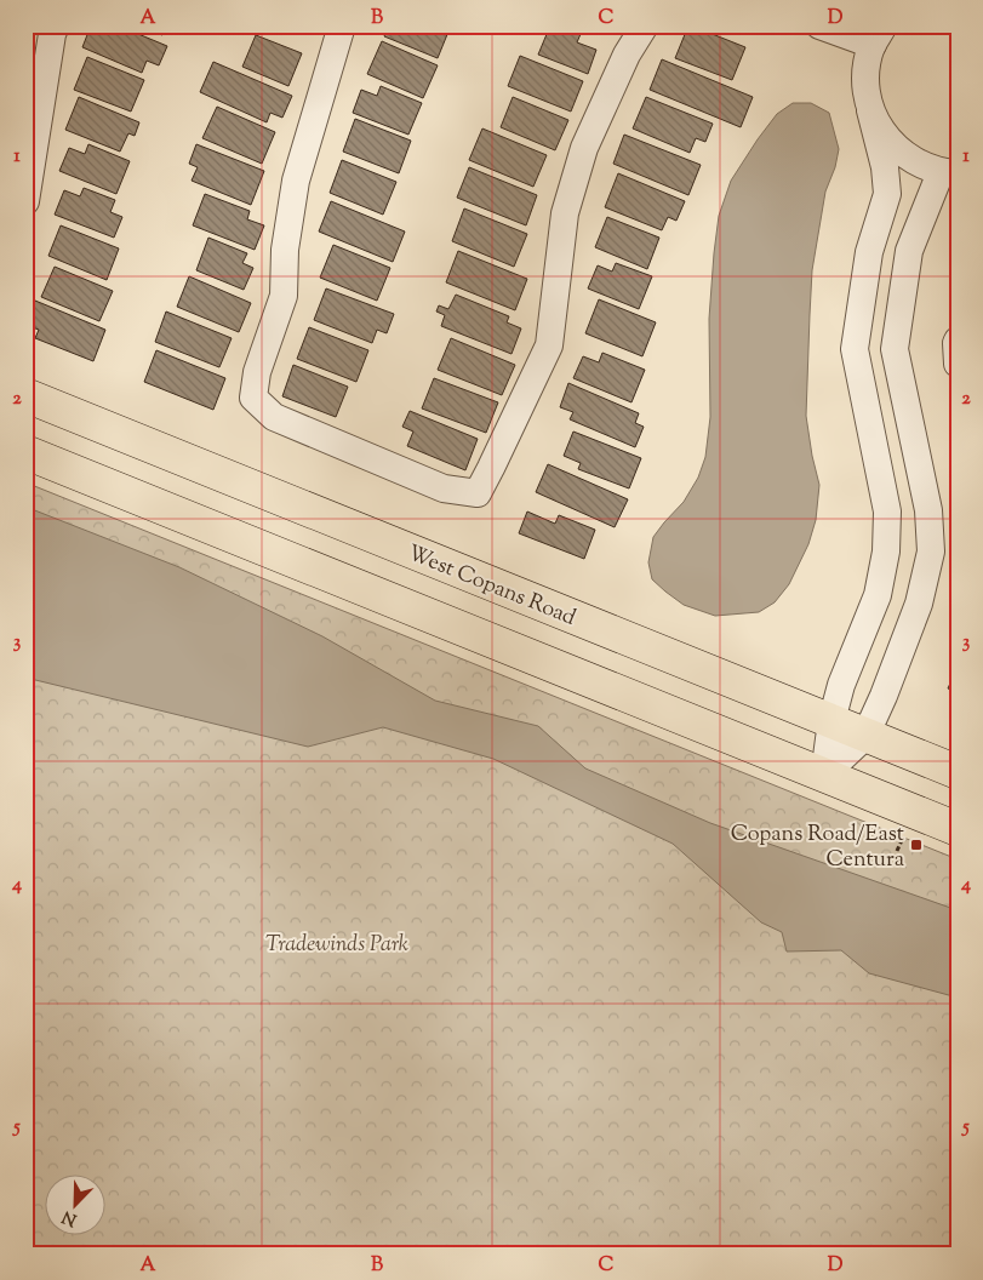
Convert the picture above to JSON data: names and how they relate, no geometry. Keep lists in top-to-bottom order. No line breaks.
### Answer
{"streets":{"main road":["West Copans Road"]},"parks":["Tradewinds Park"],"places":{"transit":["Copans Road/East Centura"]},"north":"bottom left","grid":{"columns":["A","B","C","D"],"rows":["1","2","3","4","5"]}}
